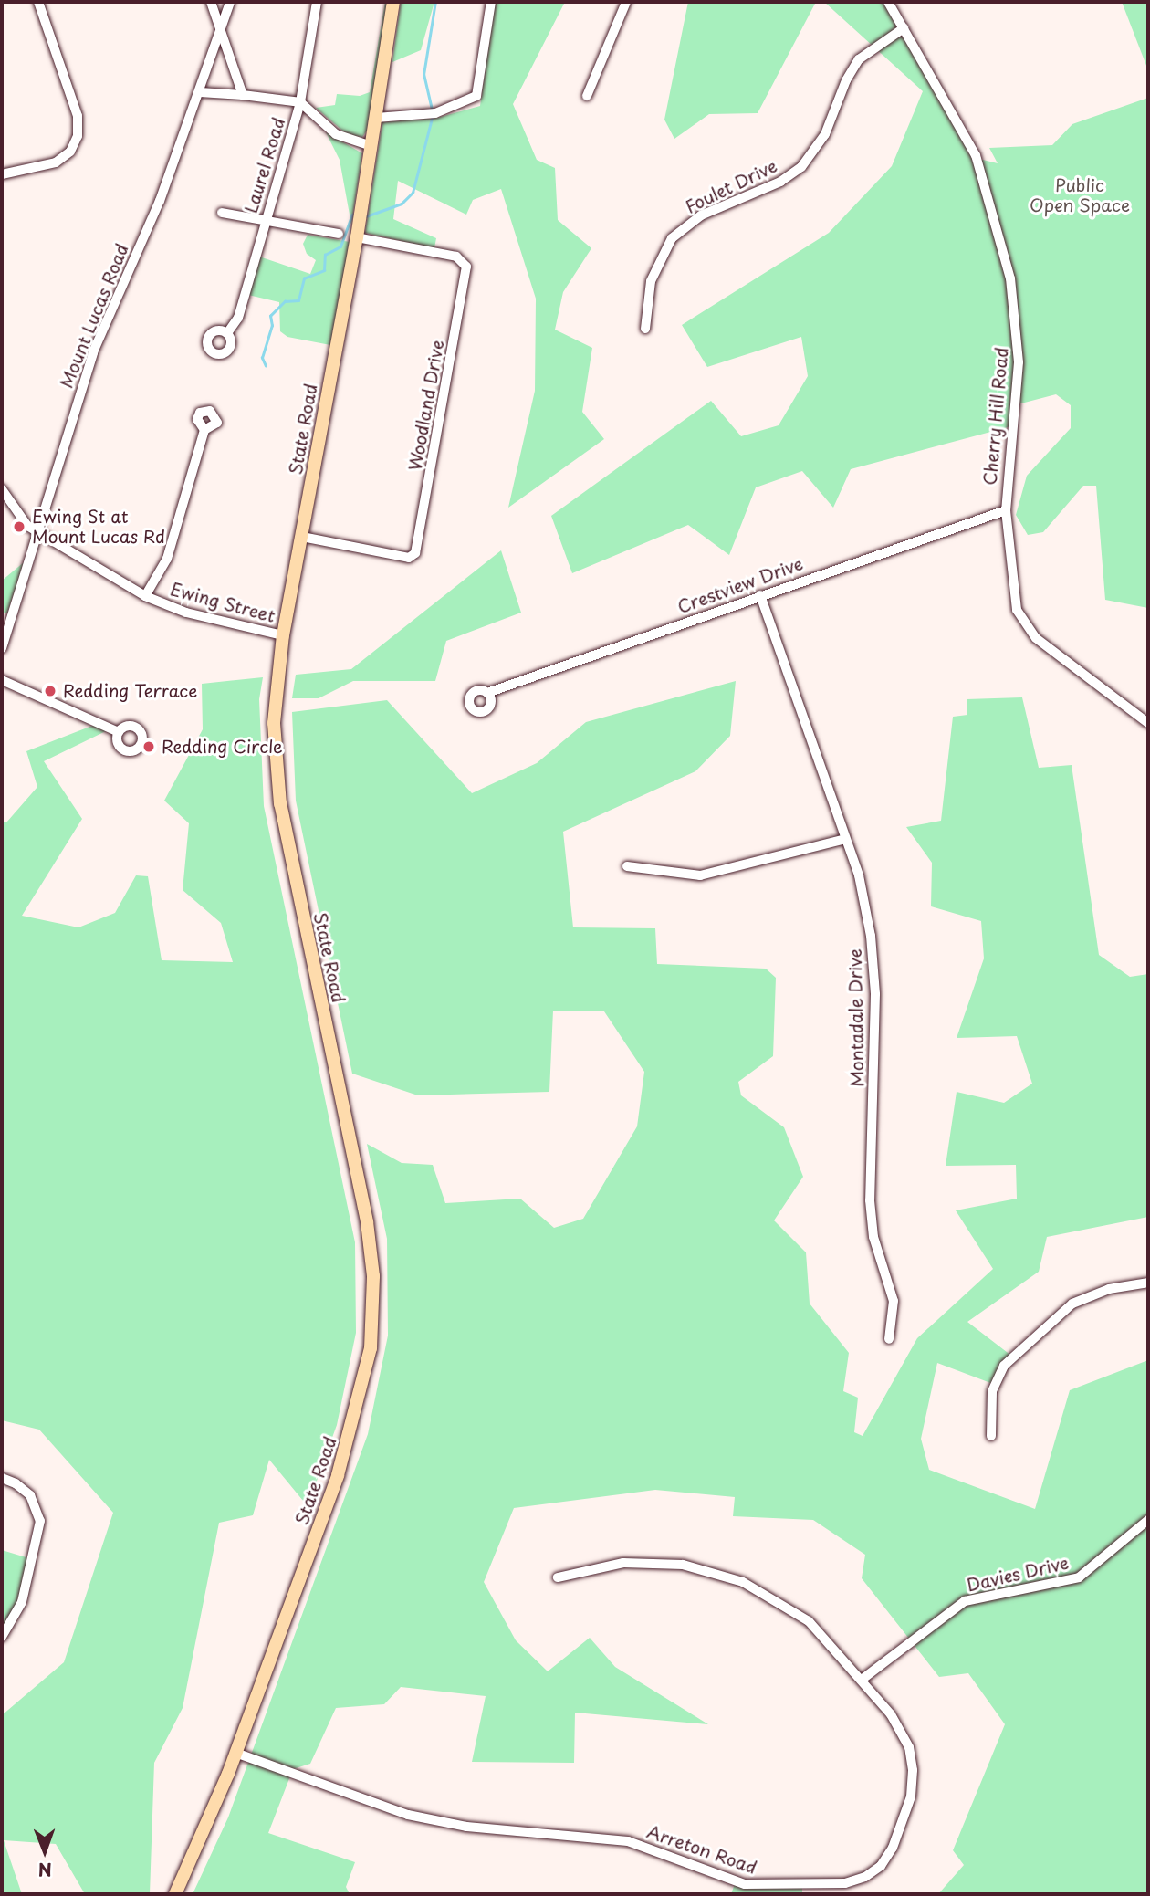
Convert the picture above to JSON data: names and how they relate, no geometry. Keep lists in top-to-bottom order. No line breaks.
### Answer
{"streets":{"highway":["State Road"],"street":["Laurel Road","Foulet Drive","Mount Lucas Road","Woodland Drive","Cherry Hill Road","Crestview Drive","Ewing Street","Montadale Drive","Davies Drive","Arreton Road"]},"crossings":[["Foulet Drive","Cherry Hill Road"],["Mount Lucas Road","Ewing Street"],["Woodland Drive","State Road"],["Cherry Hill Road","Crestview Drive"],["State Road","Ewing Street"],["State Road","Arreton Road"],["Crestview Drive","Montadale Drive"],["Davies Drive","Arreton Road"]],"parks":["Public Open Space"],"places":["Ewing St at Mount Lucas Rd","Redding Terrace","Redding Circle"],"north":"bottom"}
